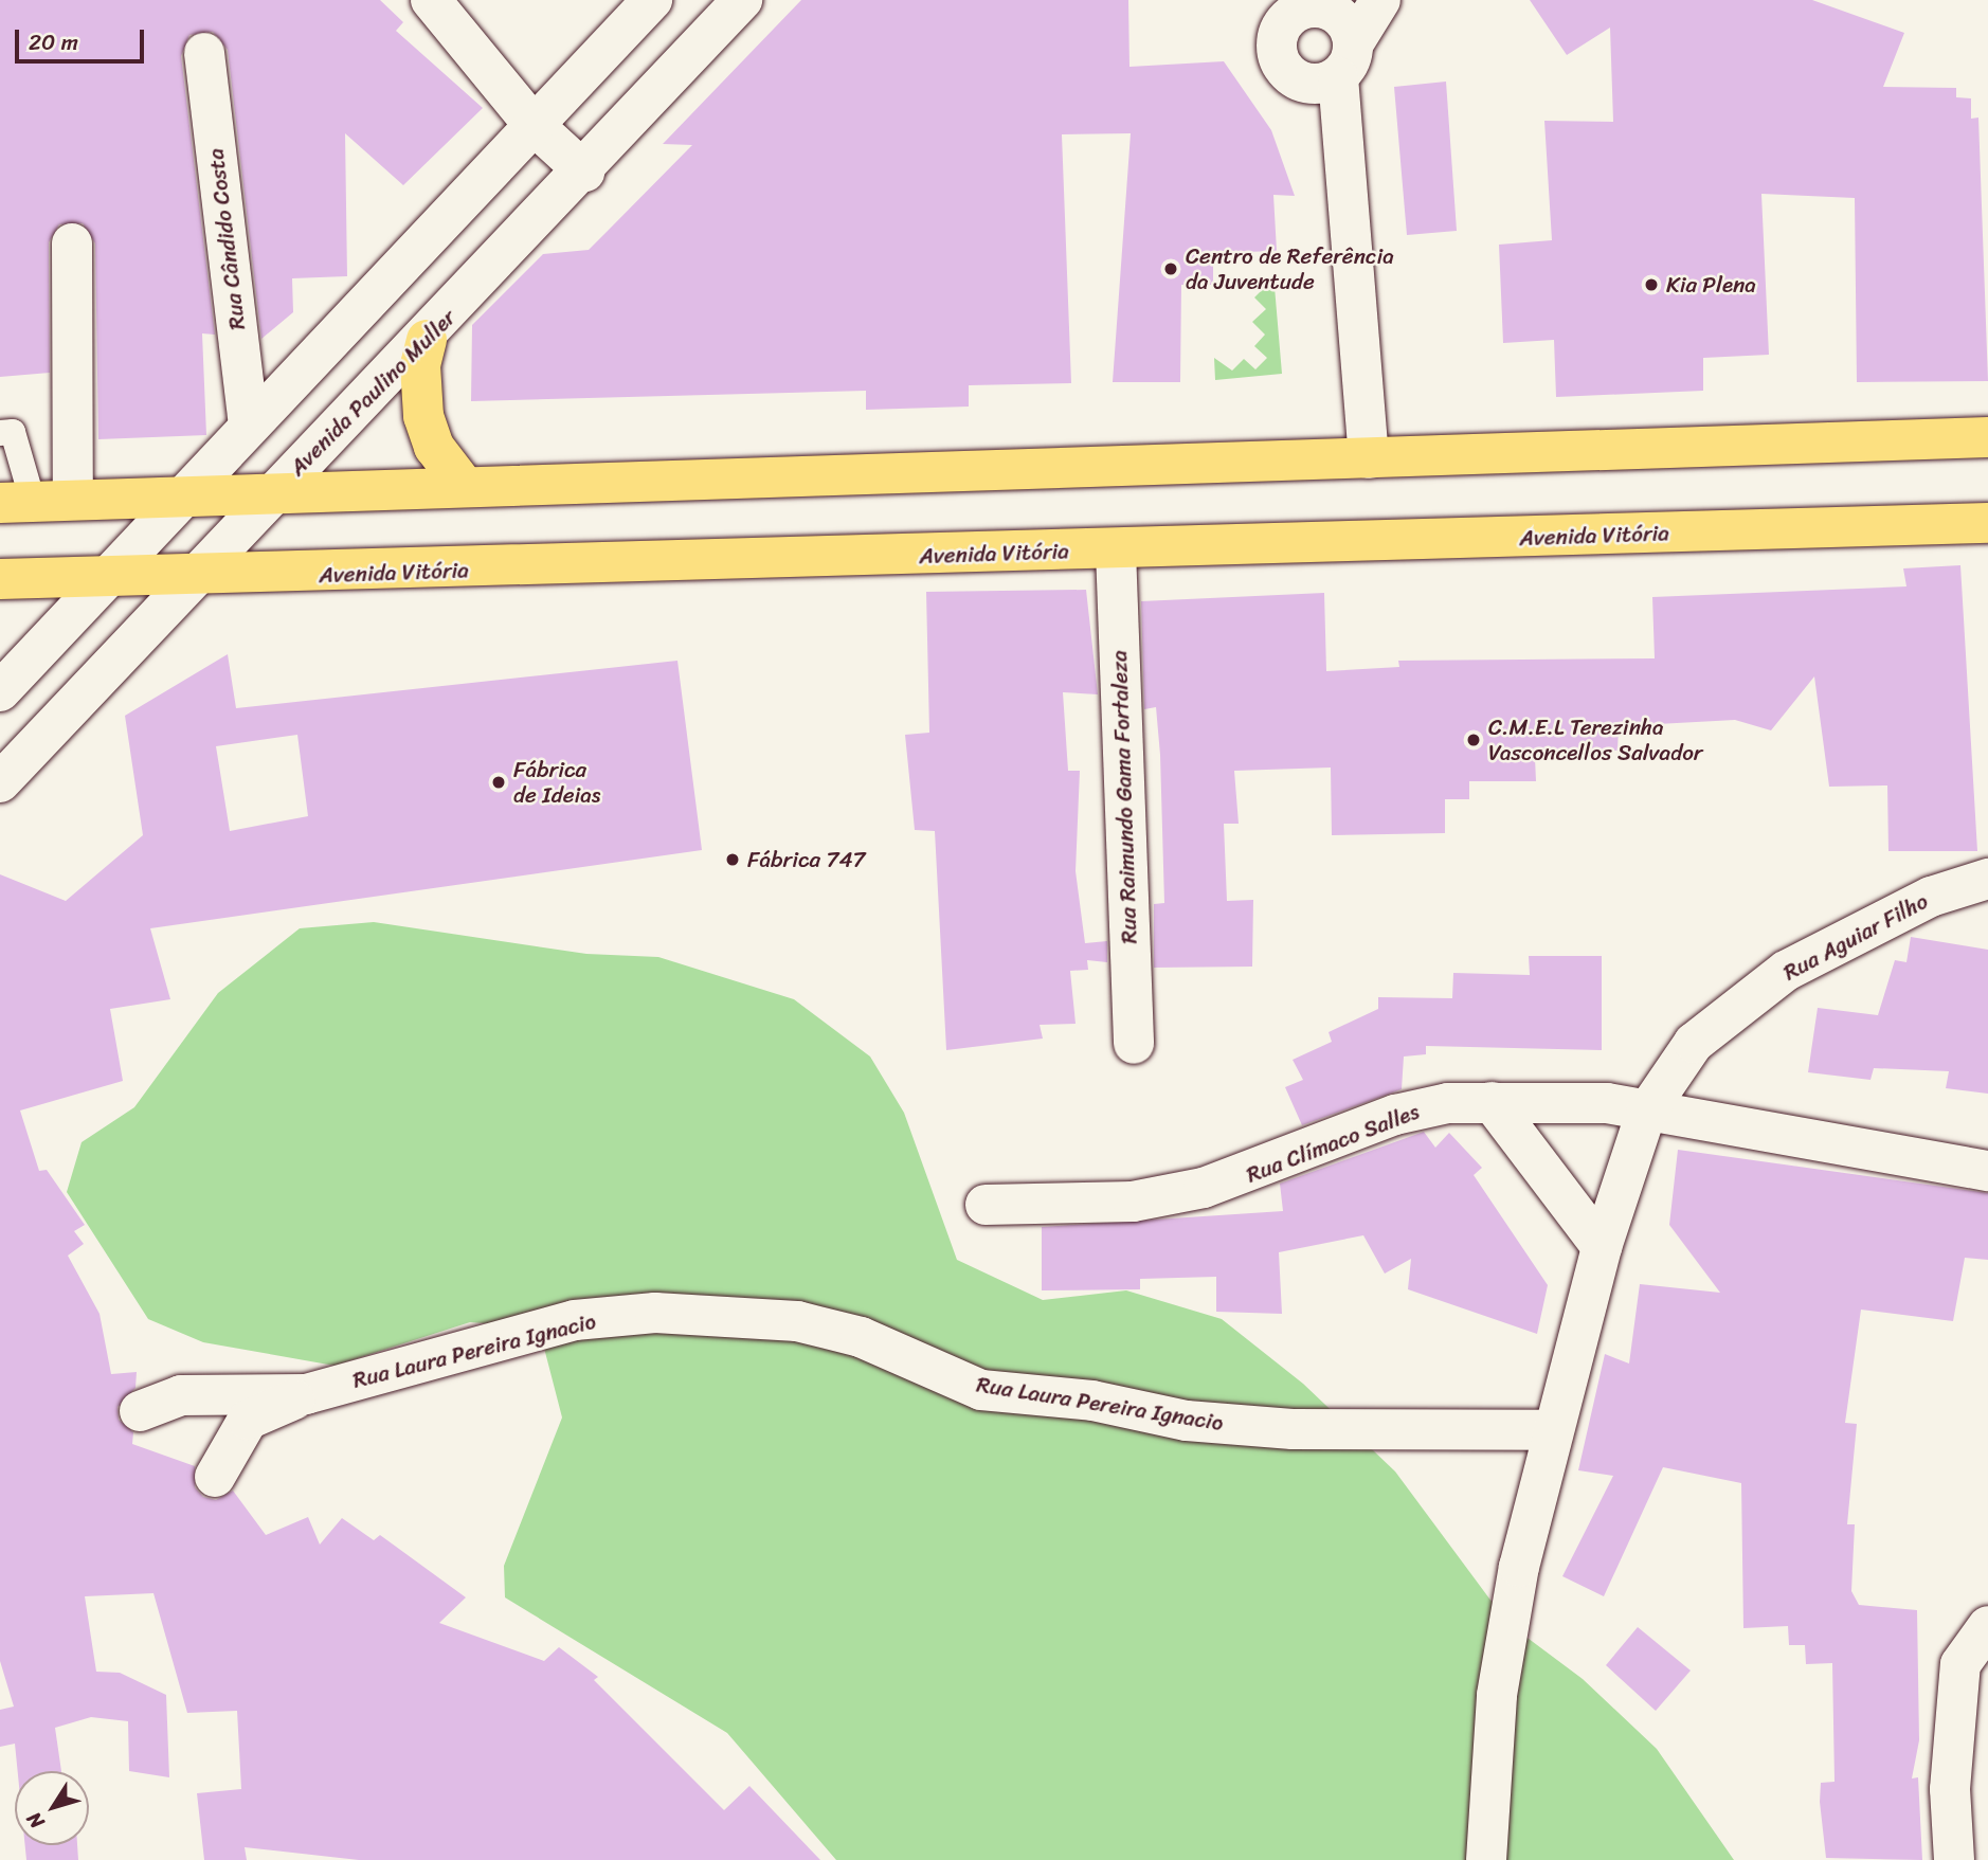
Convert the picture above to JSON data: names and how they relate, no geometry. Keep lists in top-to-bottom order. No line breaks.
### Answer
{"streets":{"main road":["Avenida Vitória"],"street":["Rua Cândido Costa","Avenida Paulino Muller","Rua Raimundo Gama Fortaleza","Rua Aguiar Filho","Rua Clímaco Salles","Rua Laura Pereira Ignacio"]},"crossings":[["Avenida Paulino Muller","Avenida Vitória"],["Avenida Vitória","Rua Raimundo Gama Fortaleza"],["Rua Aguiar Filho","Rua Clímaco Salles"]],"places":["Centro de Referência da Juventude","Kia Plena","C.M.E.L Terezinha Vasconcellos Salvador","Fábrica de Ideias","Fábrica 747"],"scale_bar":"20 m","north":"bottom left"}
